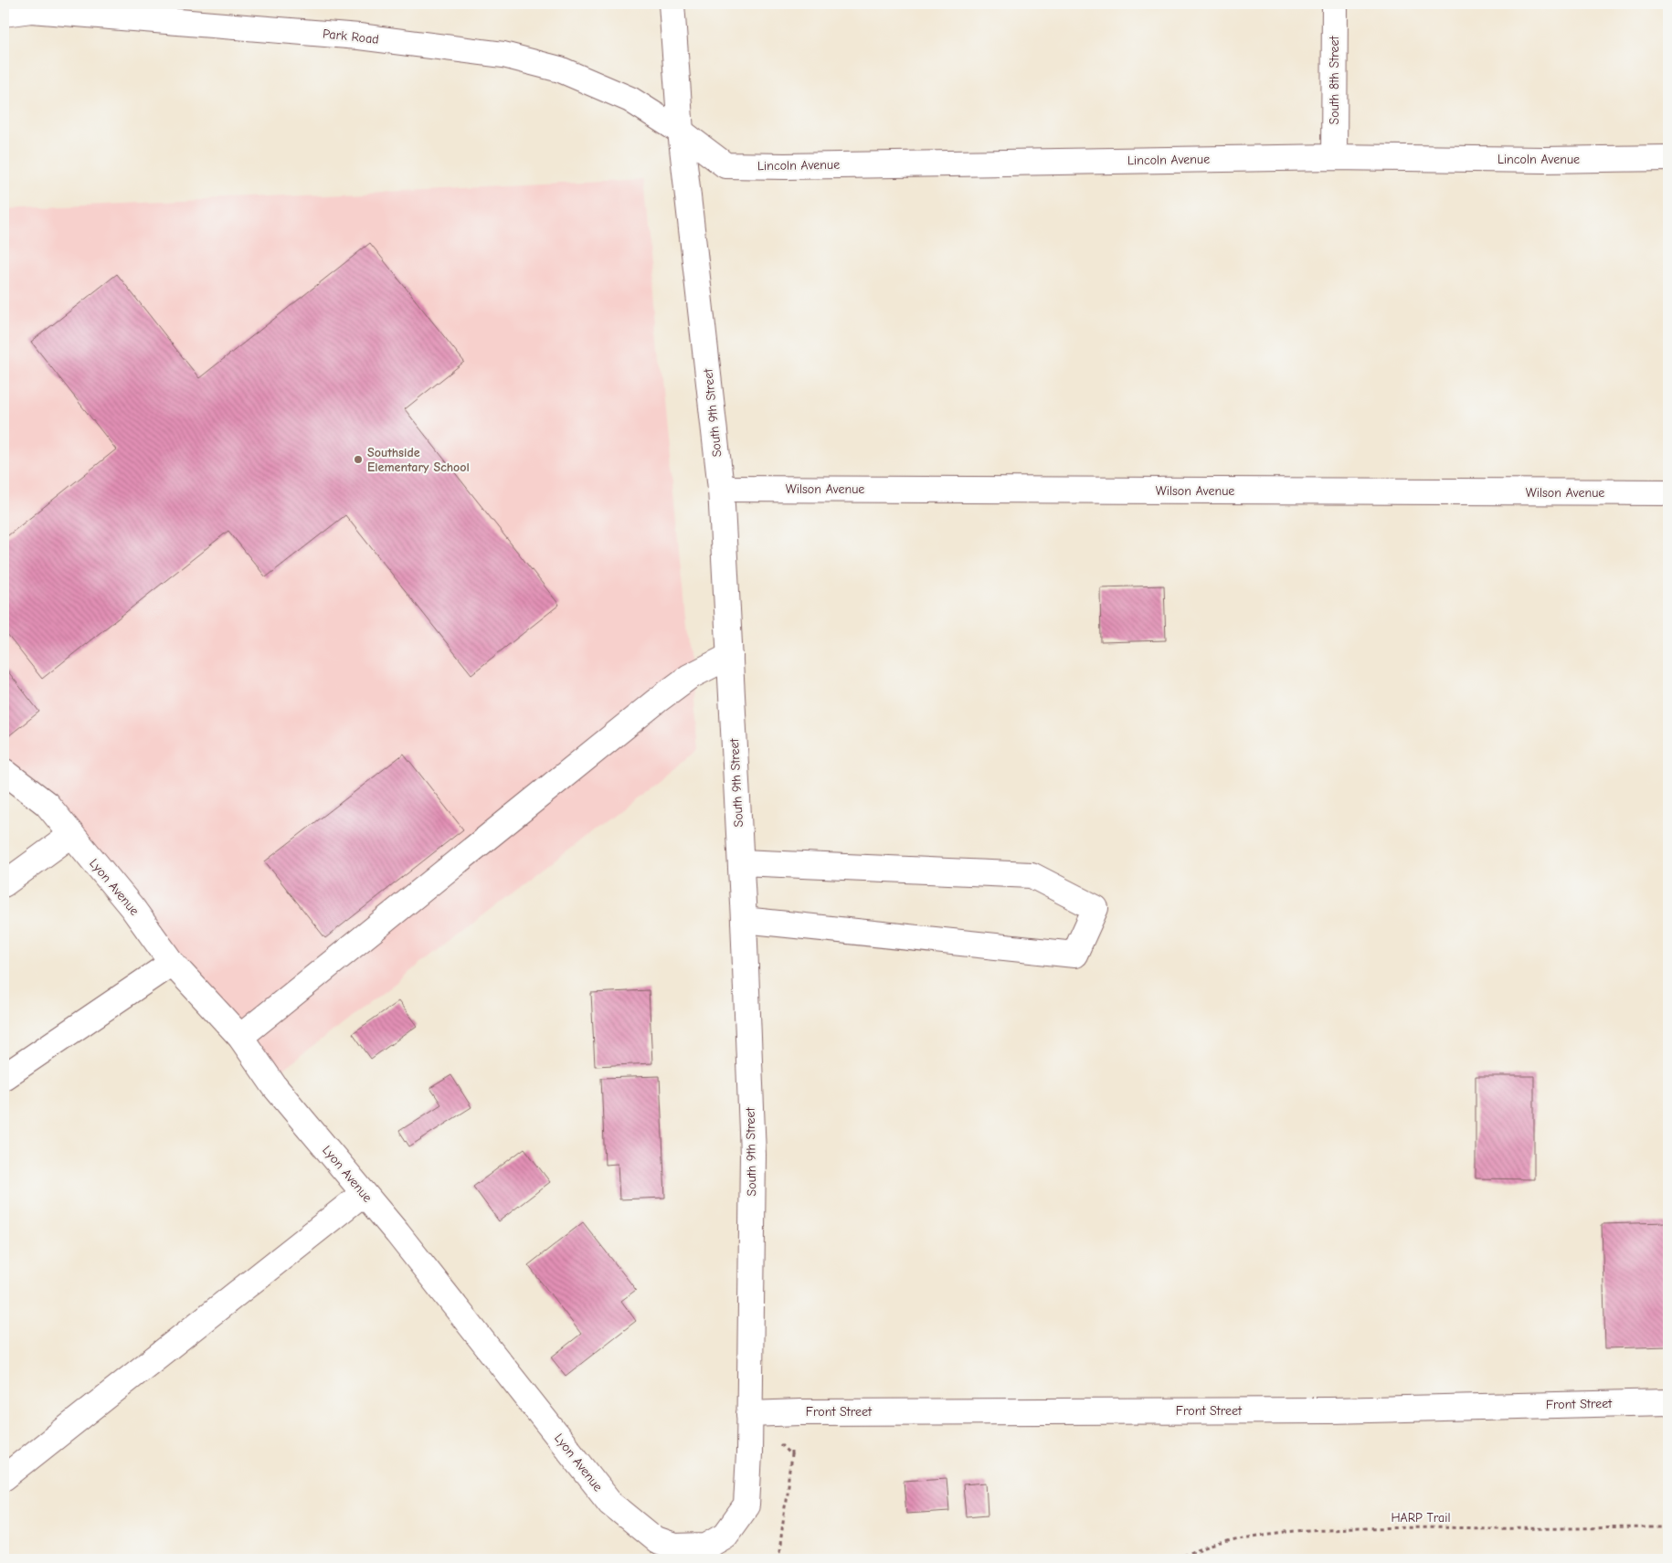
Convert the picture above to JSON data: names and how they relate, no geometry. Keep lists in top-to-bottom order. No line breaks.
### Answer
{"streets":{"street":["Park Road","South 8th Street","Lincoln Avenue","South 9th Street","Wilson Avenue","Lyon Avenue","Front Street"],"path":["HARP Trail"]},"crossings":[["Park Road","Lincoln Avenue"],["Park Road","South 9th Street"],["South 8th Street","Lincoln Avenue"],["Lincoln Avenue","South 9th Street"],["South 9th Street","Wilson Avenue"],["South 9th Street","Lyon Avenue"],["South 9th Street","Front Street"]],"places":["Southside Elementary School"]}
